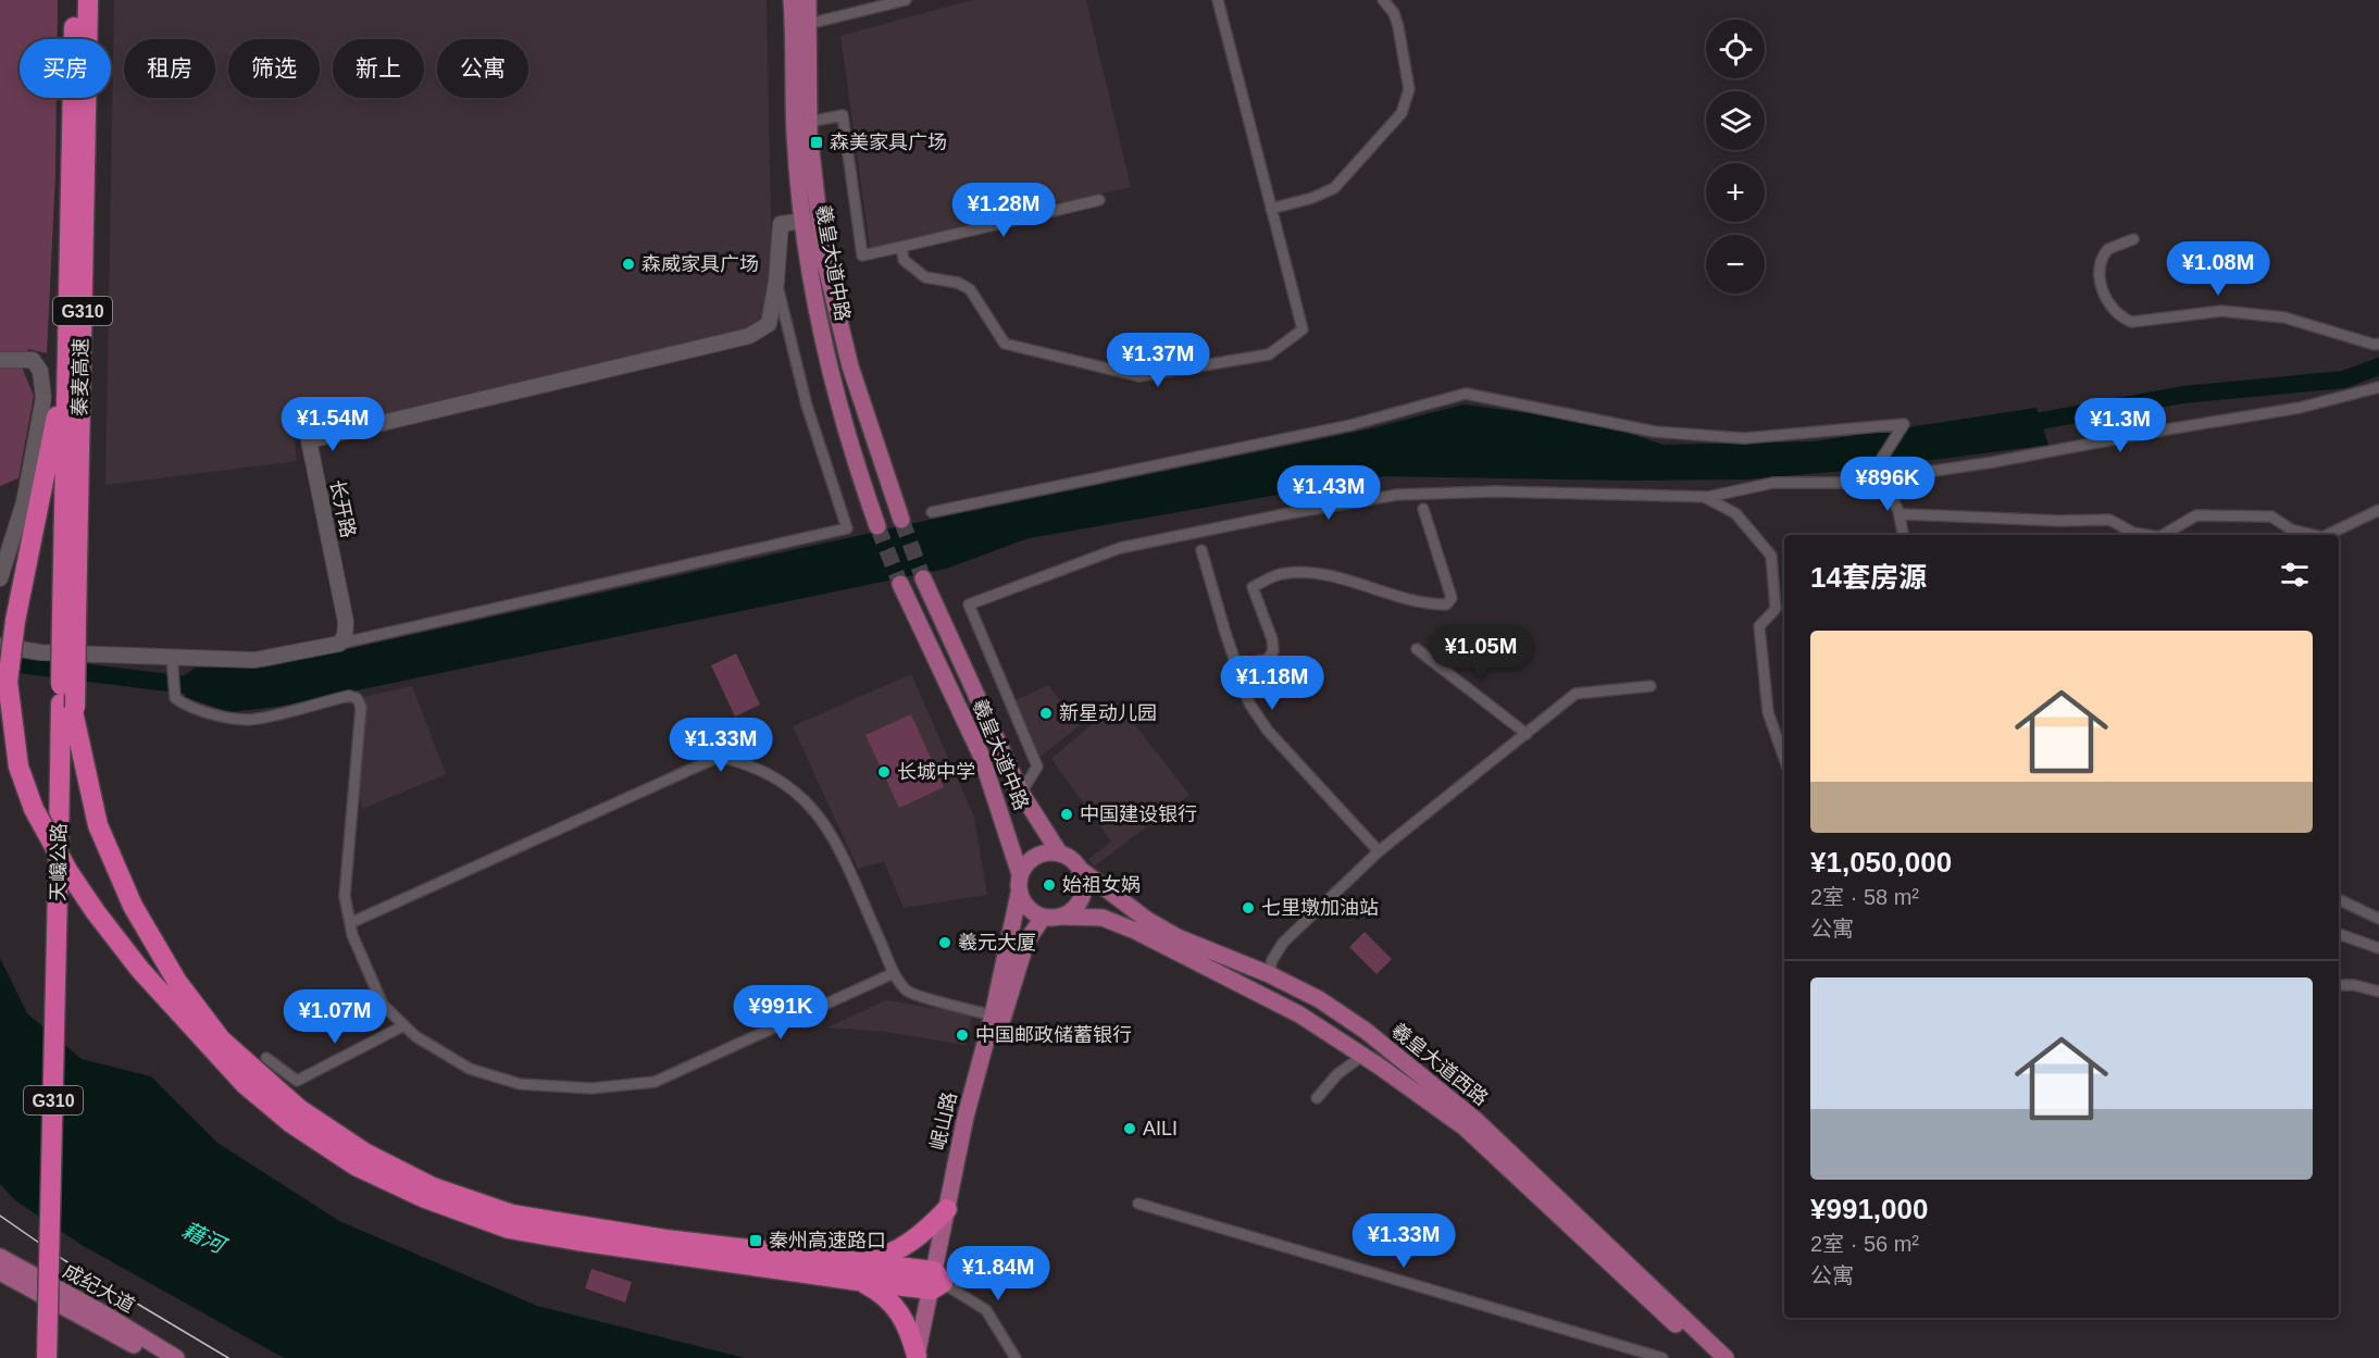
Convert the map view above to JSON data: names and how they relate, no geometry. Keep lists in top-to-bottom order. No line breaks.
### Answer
{"streets":{"highway":["G310","秦麦高速","天巉公路"],"main road":["羲皇大道中路","羲皇大道西路","岷山路","成纪大道"],"street":["长开路"]},"crossings":[["羲皇大道中路","长开路"],["羲皇大道中路","羲皇大道西路"],["羲皇大道中路","岷山路"],["秦麦高速","天巉公路"],["羲皇大道西路","岷山路"]],"water":["藉河"],"places":{"transit":["森美家具广场","秦州高速路口"],"other":["森威家具广场","新星动儿园","长城中学","中国建设银行","始祖女娲","七里墩加油站","羲元大厦","中国邮政储蓄银行","AILI"]},"page":{"map_buttons":["+","−"],"chip":["买房","租房","筛选","新上","公寓"],"price":["¥1.28M","¥1.08M","¥1.37M","¥1.54M","¥1.3M","¥896K","¥1.43M","¥1.05M","¥1.18M","¥1.33M","¥991K","¥1.07M","¥1.33M","¥1.84M"],"heading":"14套房源","list":[{"name":"¥1,050,000","note":"2室 · 58 m² · 公寓"},{"name":"¥991,000","note":"2室 · 56 m² · 公寓"}]}}
